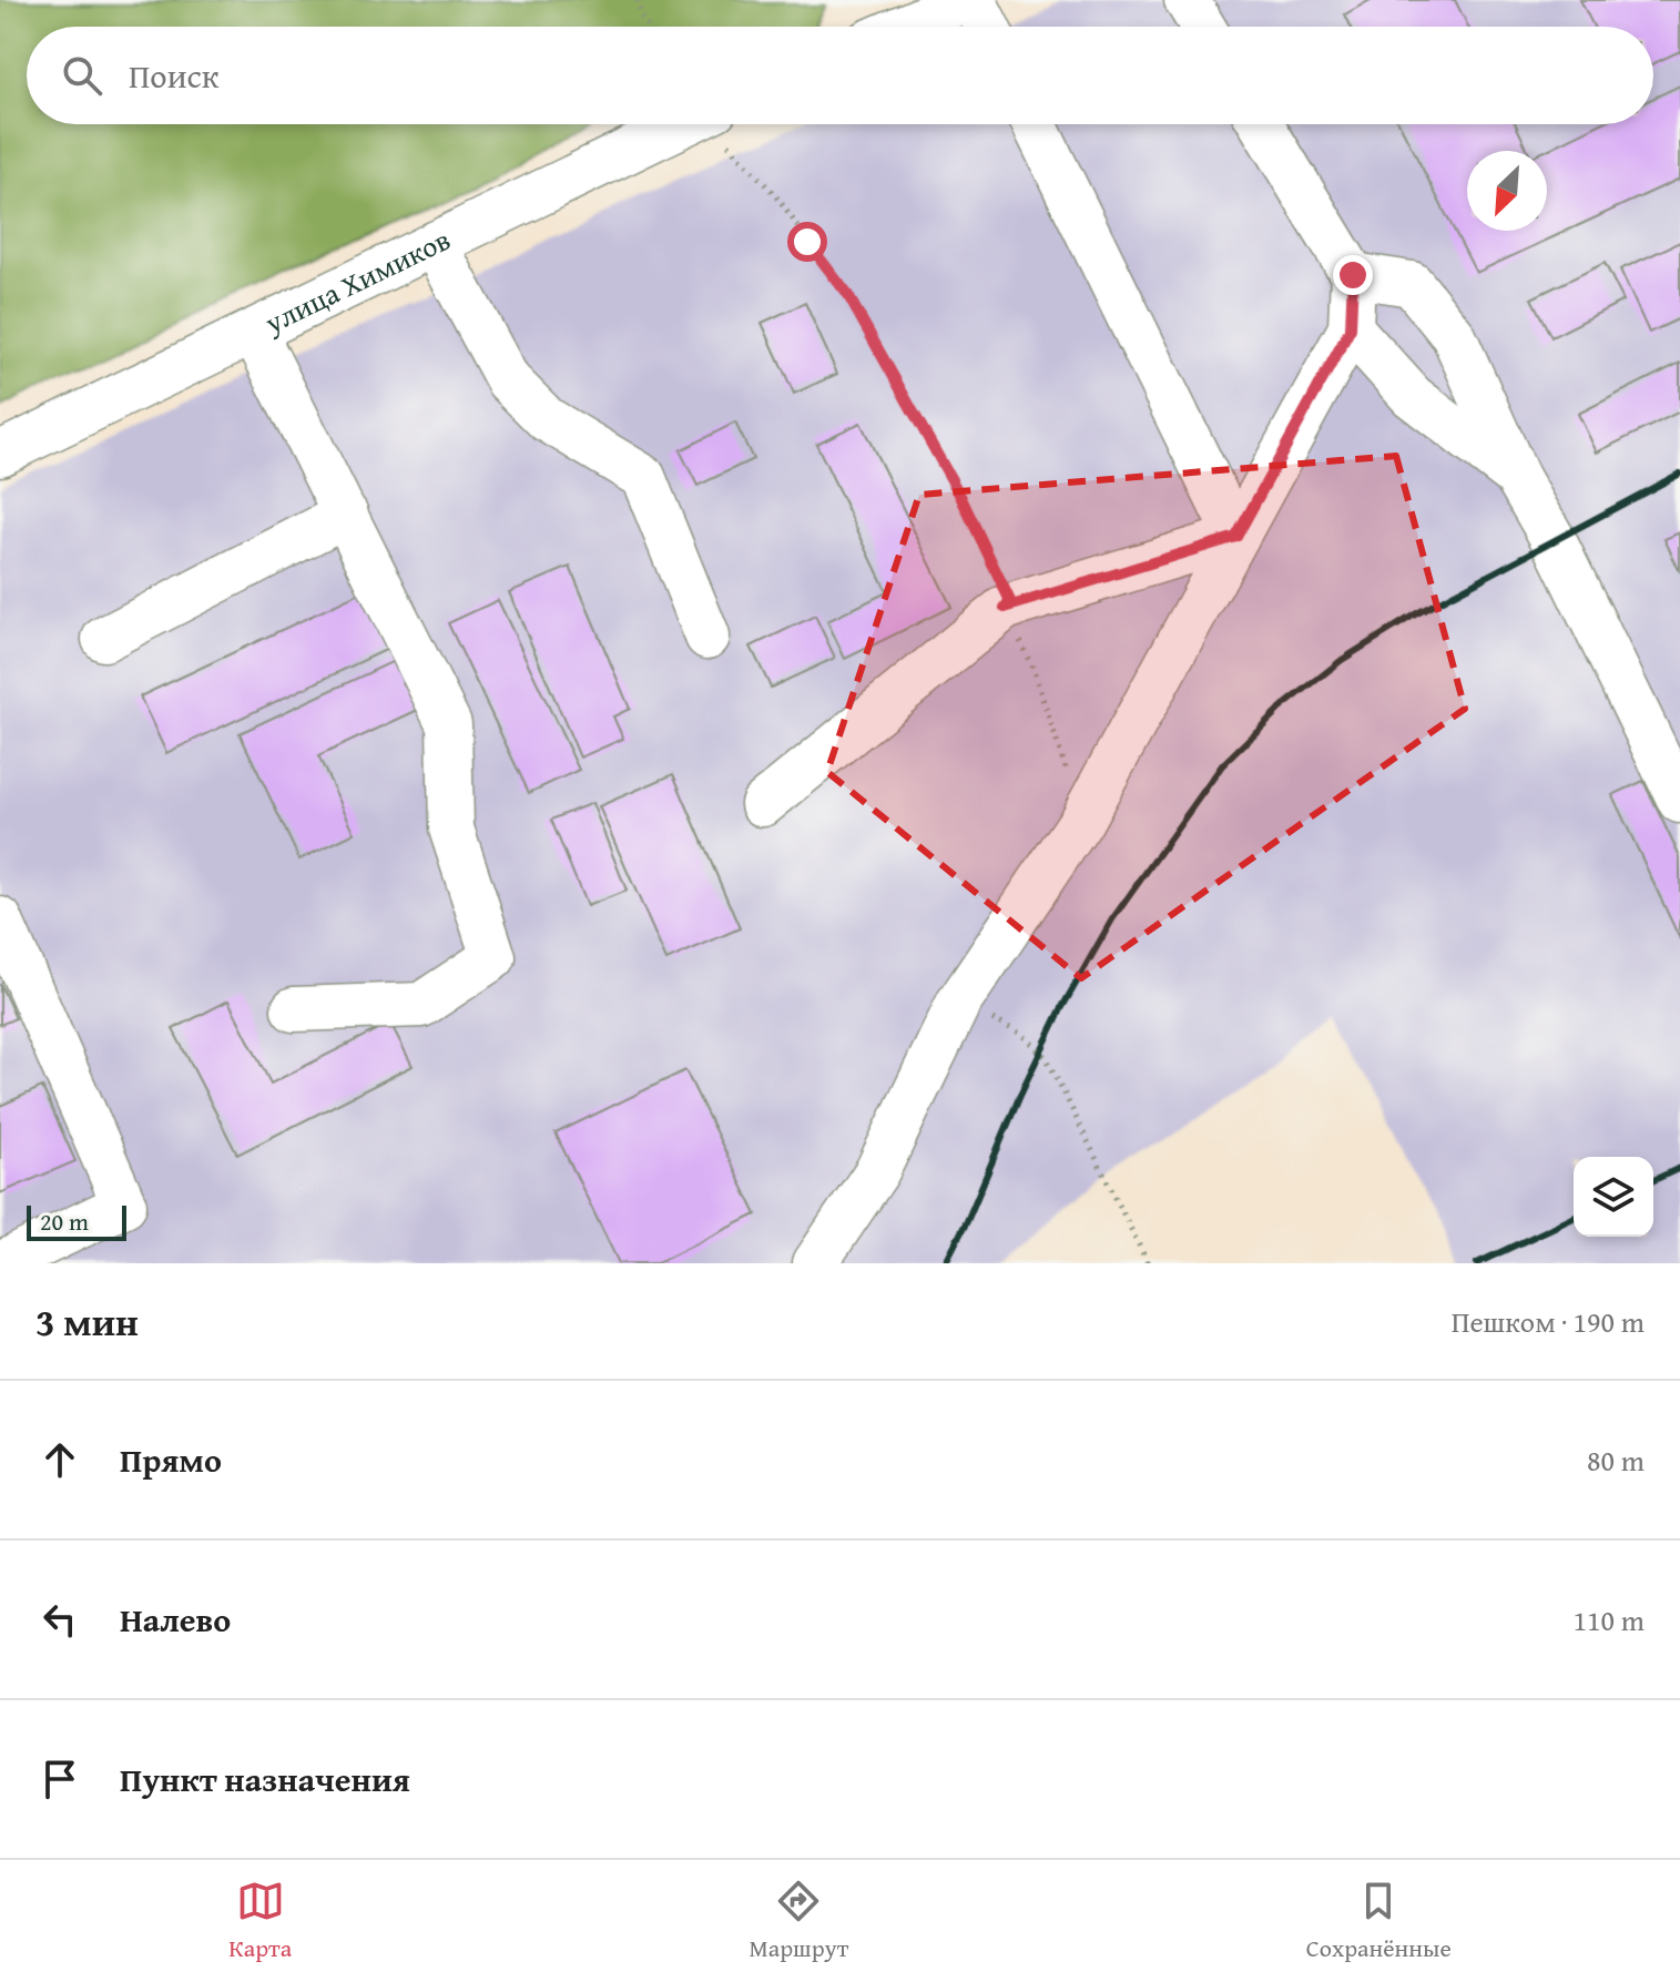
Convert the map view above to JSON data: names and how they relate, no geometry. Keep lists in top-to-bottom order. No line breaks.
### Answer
{"streets":{"street":["улица Химиков"]},"scale_bar":"20 m","north":"bottom left","page":{"search":"Поиск","scale":"20 m","heading":["3 мин","Пешком · 190 m"],"list":[["Прямо","80 m"],["Налево","110 m"],"Пункт назначения"],"nav":["Карта","Маршрут","Сохранённые"]}}
